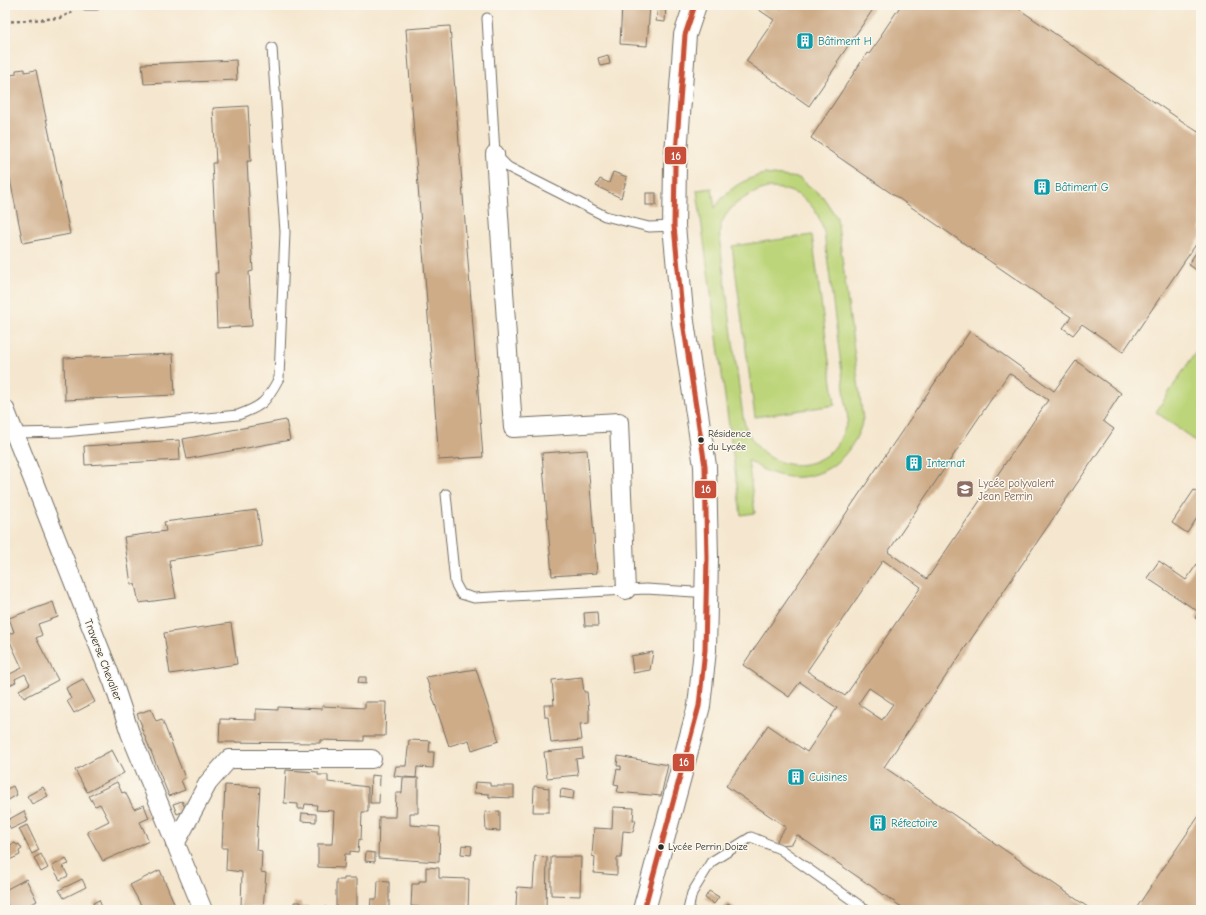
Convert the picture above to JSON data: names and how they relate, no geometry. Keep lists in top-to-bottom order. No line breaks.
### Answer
{"streets":{"street":["Traverse Chevalier"]},"places":{"building":["Bâtiment H","Bâtiment G","Internat","Cuisines","Réfectoire"],"other":["Résidence du Lycée","Lycée Perrin Doize"],"school or university":["Lycée polyvalent Jean Perrin"]},"lines":["transit line 16"]}
